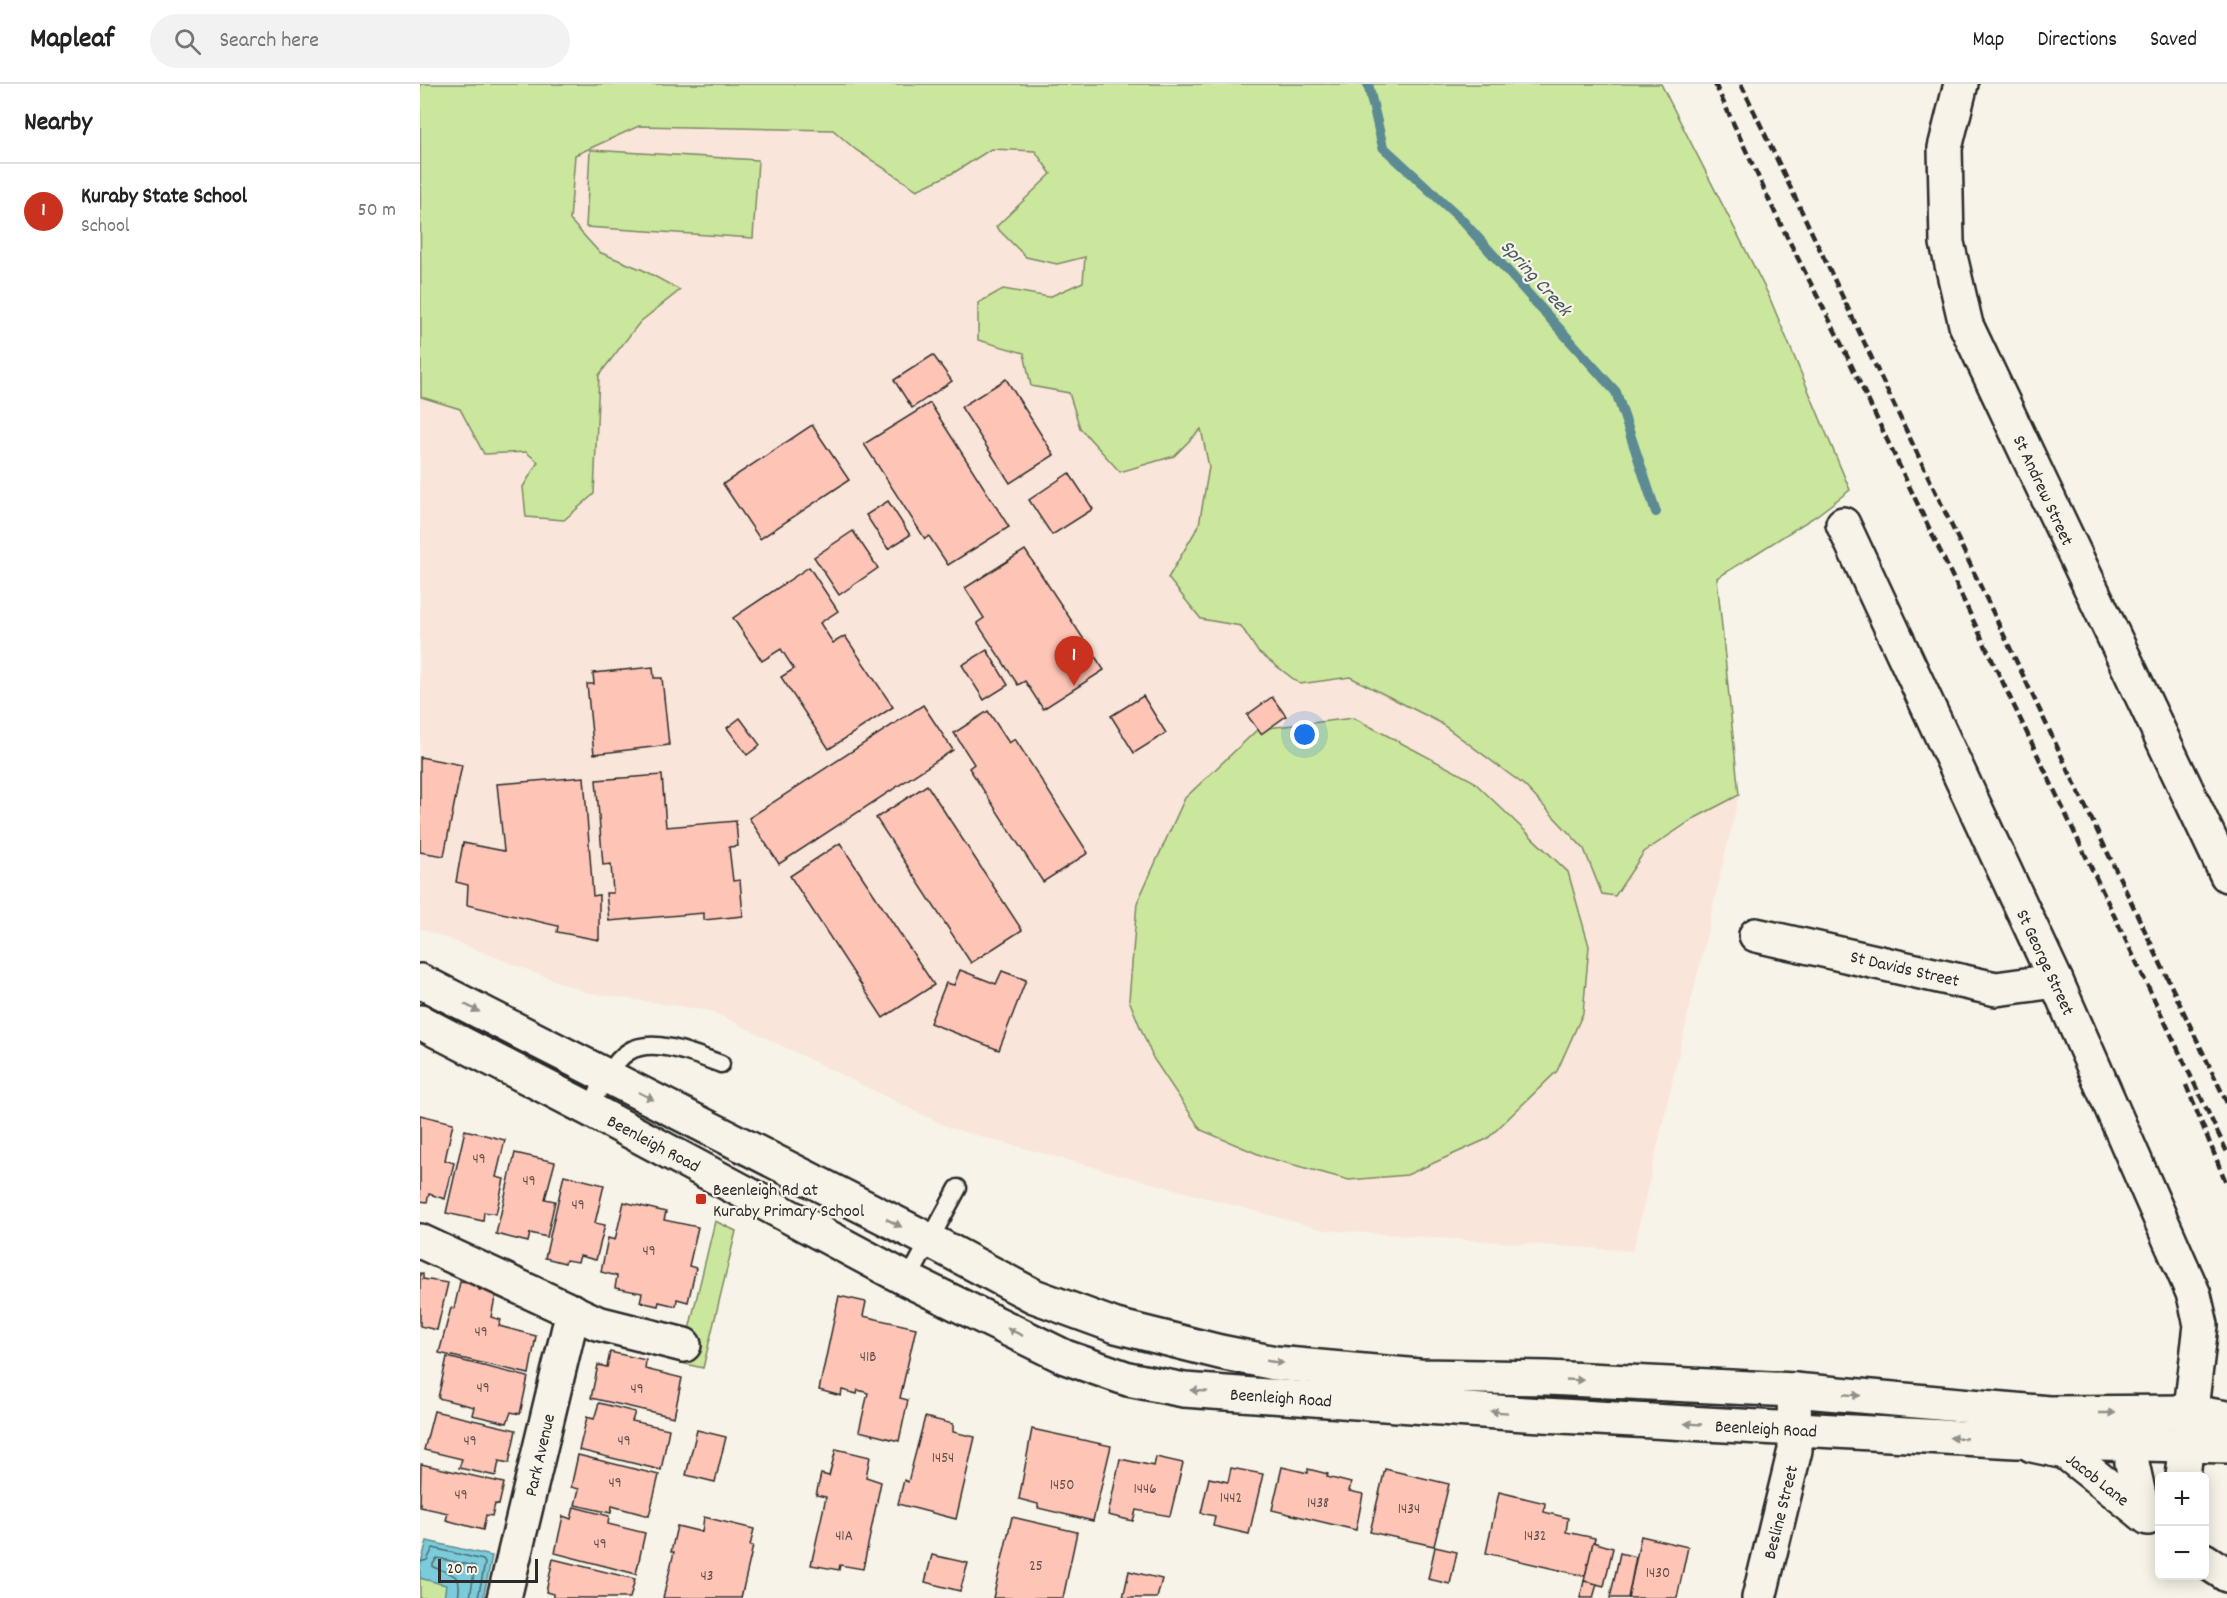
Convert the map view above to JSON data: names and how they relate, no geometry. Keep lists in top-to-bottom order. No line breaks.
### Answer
{"streets":{"main road":["St Andrew Street","St George Street","St Davids Street","Beenleigh Road","Park Avenue","Jacob Lane","Besline Street"]},"crossings":[["St George Street","St Davids Street"],["St George Street","Beenleigh Road"],["Beenleigh Road","Jacob Lane"],["Beenleigh Road","Besline Street"]],"water":["Spring Creek"],"places":{"transit":["Beenleigh Rd at Kuraby Primary School"]},"house_numbers":["49","49","49","49","49","41B","49","49","49","49","1454","49","1450","1446","49","1442","1438","1434","41A","1432","49","25","1430","43"],"scale_bar":"20 m","page":{"header":"Mapleaf","search":"Search here","nav":["Map","Directions","Saved"],"heading":"Nearby","list":[{"mark":"1","name":"Kuraby State School","note":"School","value":"50 m"}],"pins":"1","map_buttons":["+","−"],"scale":"20 m"}}
